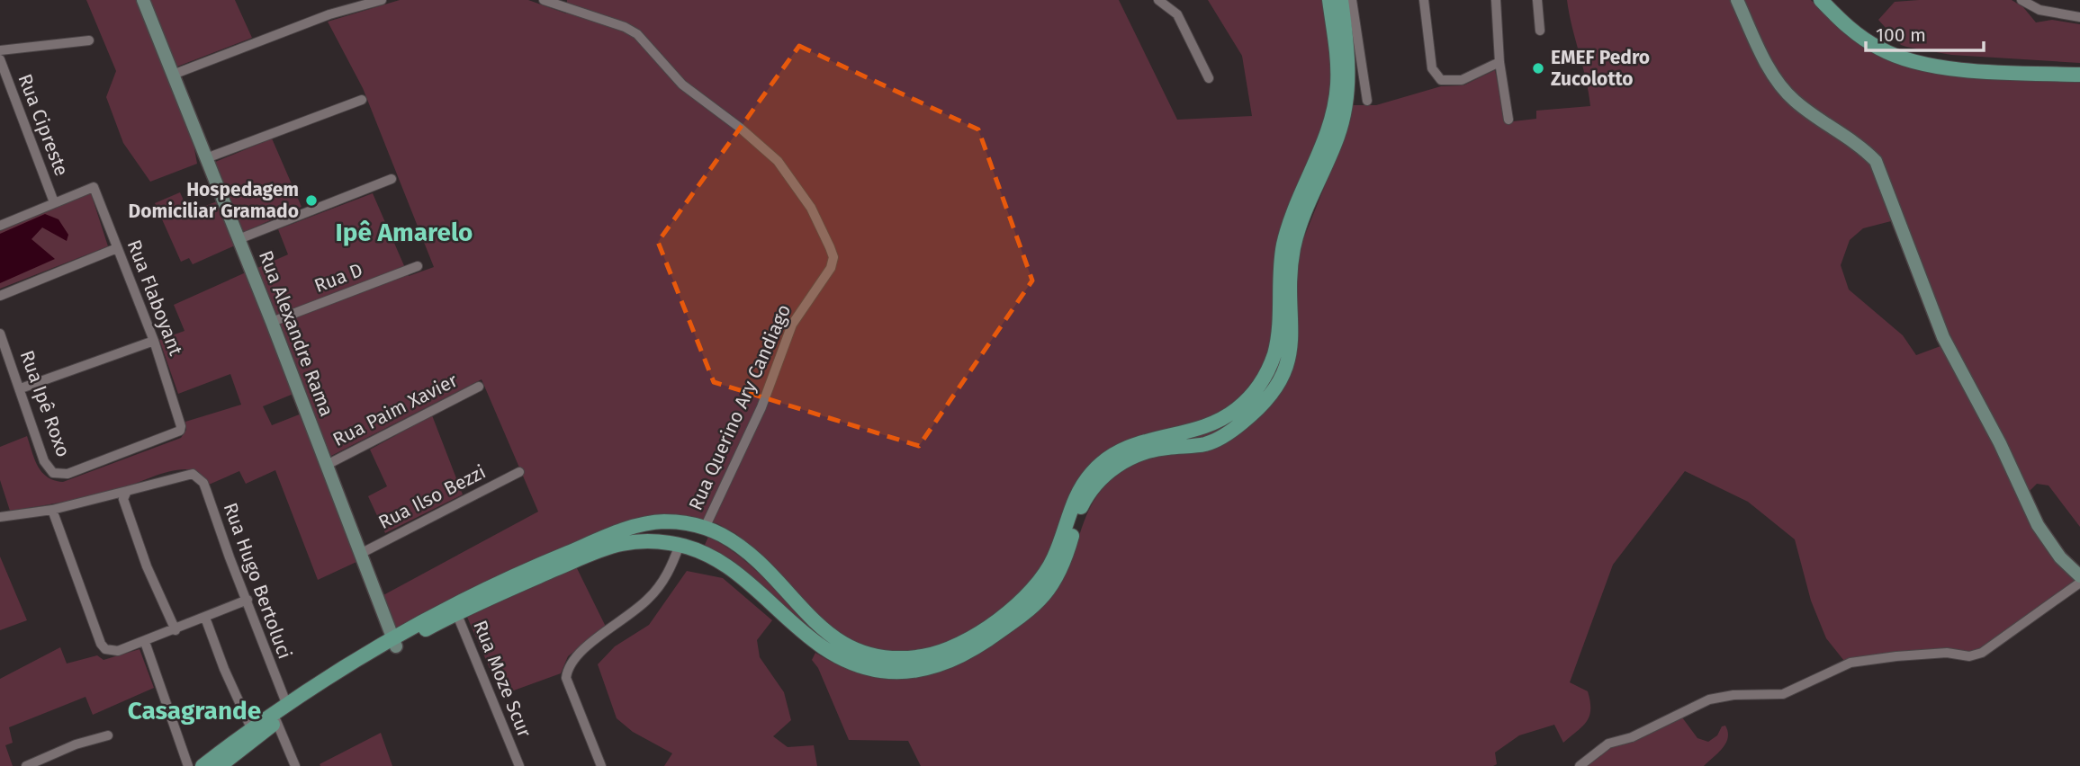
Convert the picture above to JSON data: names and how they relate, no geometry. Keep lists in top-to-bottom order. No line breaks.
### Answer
{"streets":{"street":["Rua Cipreste","Rua D","Rua Flaboyant","Rua Alexandre Rama","Rua Ipê Roxo","Rua Querino Ary Candiago","Rua Paim Xavier","Rua Ilso Bezzi","Rua Hugo Bertoluci","Rua Moze Scur"]},"crossings":[["Rua Cipreste","Rua Flaboyant"],["Rua D","Rua Alexandre Rama"],["Rua Flaboyant","Rua Ipê Roxo"],["Rua Alexandre Rama","Rua Paim Xavier"],["Rua Alexandre Rama","Rua Ilso Bezzi"]],"districts":["Ipê Amarelo","Casagrande"],"places":["EMEF Pedro Zucolotto","Hospedagem Domiciliar Gramado"],"scale_bar":"100 m"}
